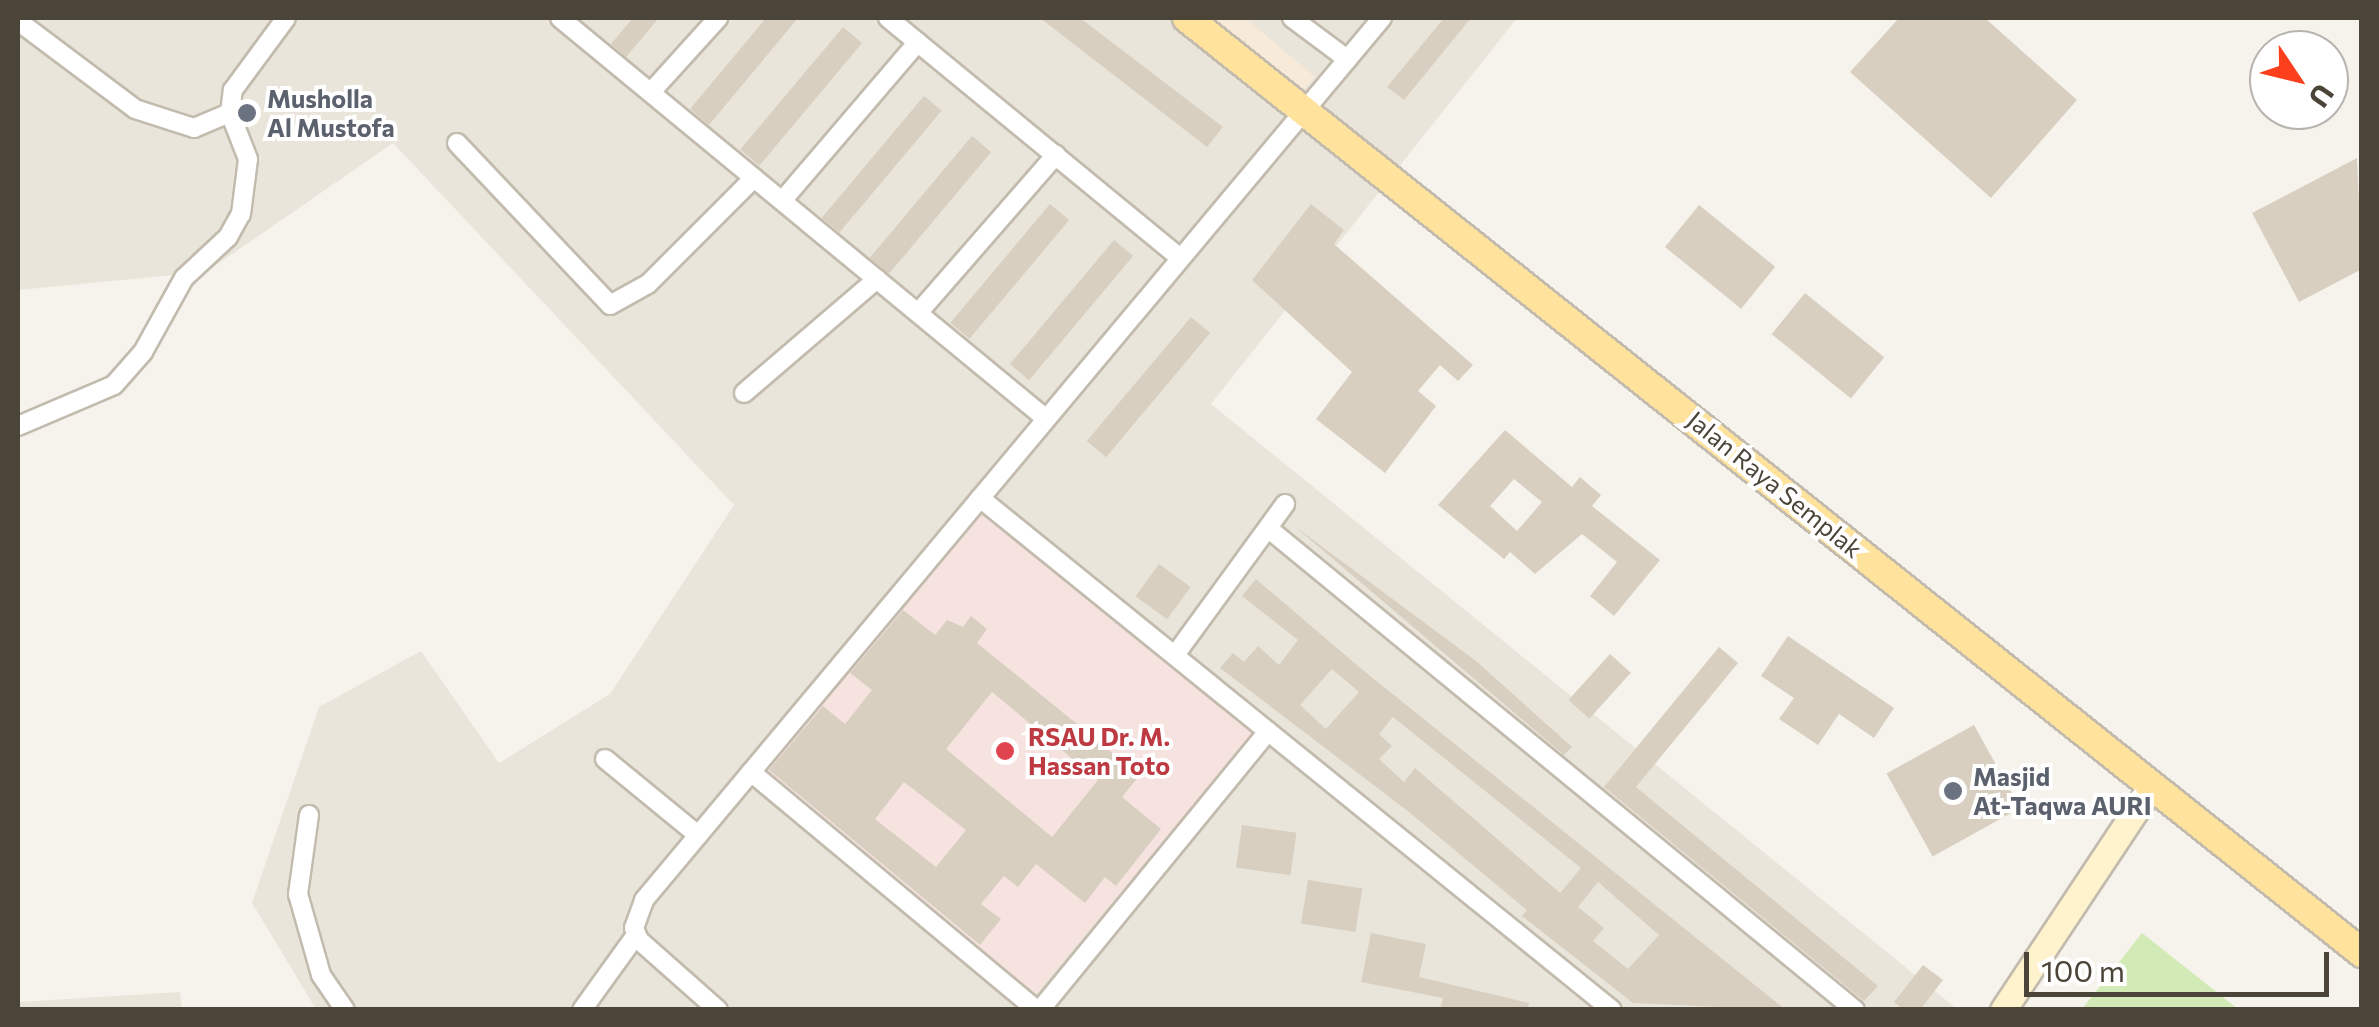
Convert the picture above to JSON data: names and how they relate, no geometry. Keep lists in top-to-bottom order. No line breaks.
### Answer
{"streets":{"main road":["Jalan Raya Semplak"]},"places":["Musholla Al Mustofa","RSAU Dr. M. Hassan Toto","Masjid At-Taqwa AURI"],"scale_bar":"100 m","north":"bottom right"}
